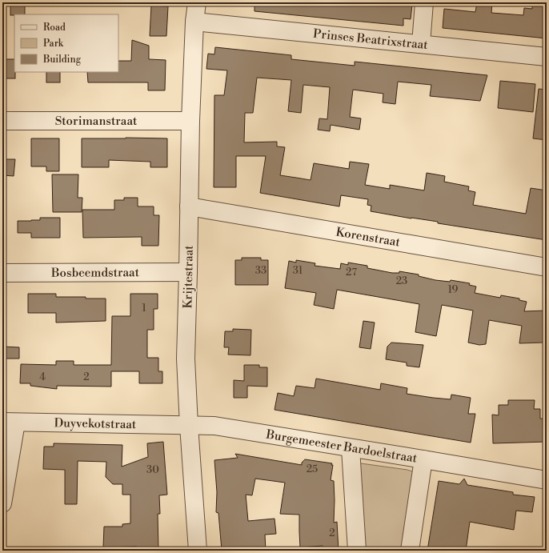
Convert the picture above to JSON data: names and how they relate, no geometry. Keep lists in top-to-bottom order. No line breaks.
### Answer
{"streets":{"street":["Prinses Beatrixstraat","Storimanstraat","Korenstraat","Bosbeemdstraat","Krijtestraat","Duyvekotstraat","Burgemeester Bardoelstraat"]},"crossings":[["Prinses Beatrixstraat","Krijtestraat"],["Storimanstraat","Krijtestraat"],["Korenstraat","Krijtestraat"],["Bosbeemdstraat","Krijtestraat"],["Krijtestraat","Duyvekotstraat"],["Krijtestraat","Burgemeester Bardoelstraat"],["Duyvekotstraat","Burgemeester Bardoelstraat"]],"house_numbers":["33","31","27","23","19","1","4","2","25","30","2"],"legend":["Road","Park","Building"]}
